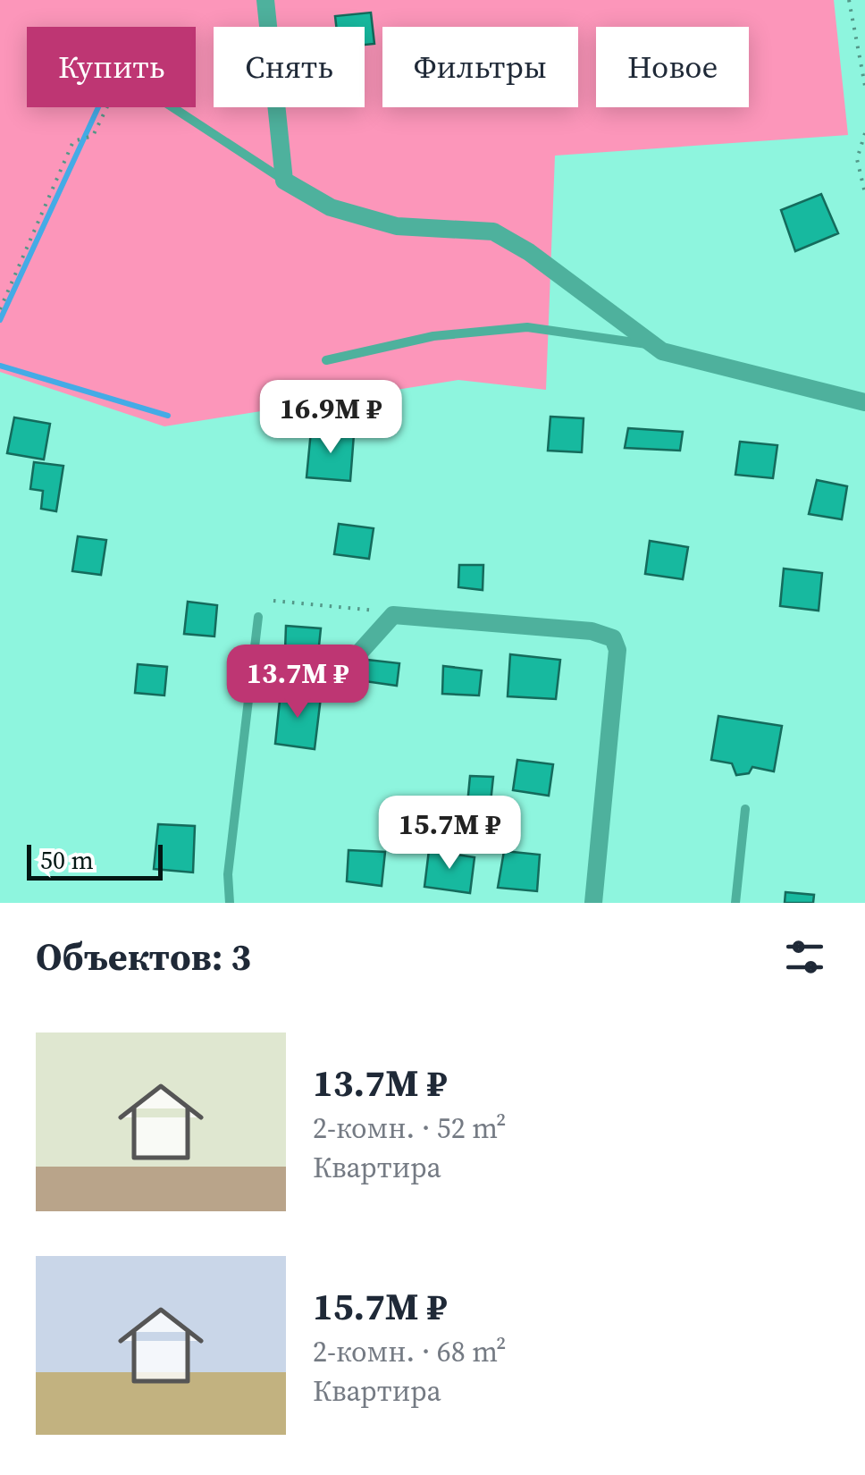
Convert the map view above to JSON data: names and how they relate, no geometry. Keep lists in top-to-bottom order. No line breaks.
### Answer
{"scale_bar":"50 m","page":{"chip":["Купить","Снять","Фильтры","Новое"],"price":["16.9M ₽","13.7M ₽","15.7M ₽"],"scale":"50 m","heading":"Объектов: 3","list":[{"name":"13.7M ₽","note":"2-комн. · 52 m² · Квартира"},{"name":"15.7M ₽","note":"2-комн. · 68 m² · Квартира"}]}}
